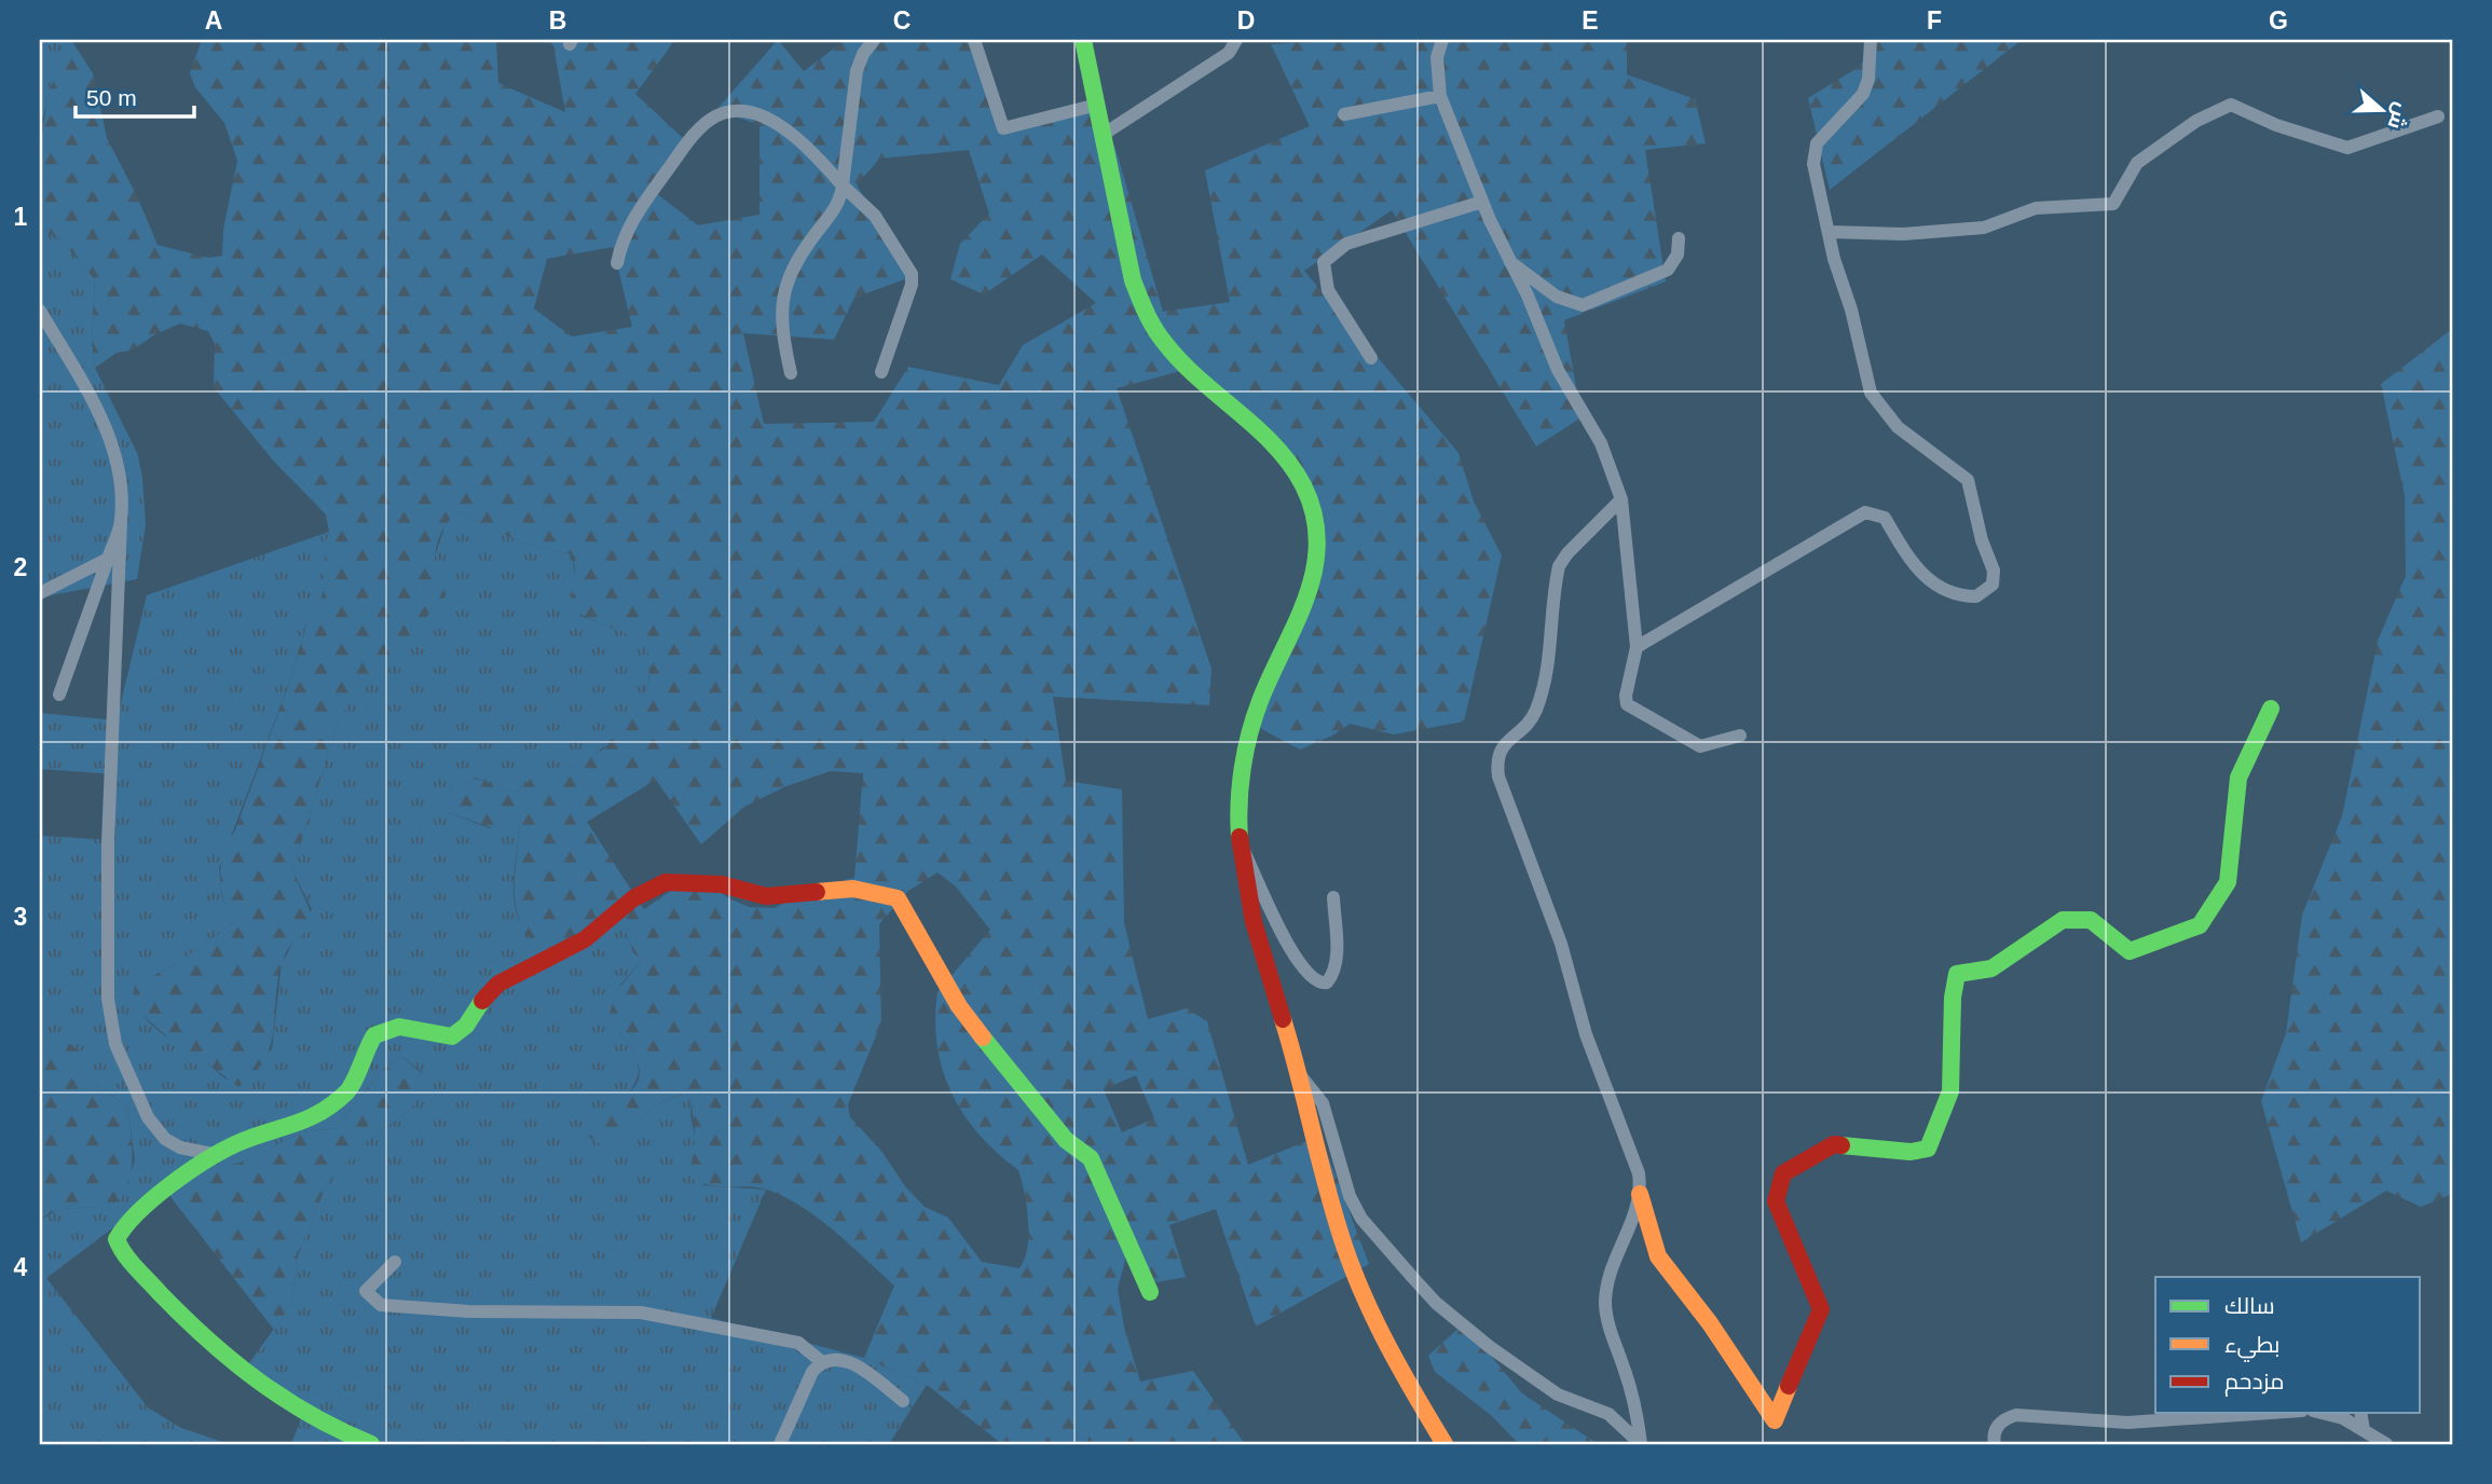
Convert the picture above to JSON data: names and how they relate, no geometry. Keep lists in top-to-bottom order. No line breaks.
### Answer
{"legend":["سالك","بطيء","مزدحم"],"scale_bar":"50 m","north":"right","grid":{"columns":["A","B","C","D","E","F","G"],"rows":["1","2","3","4"]}}
